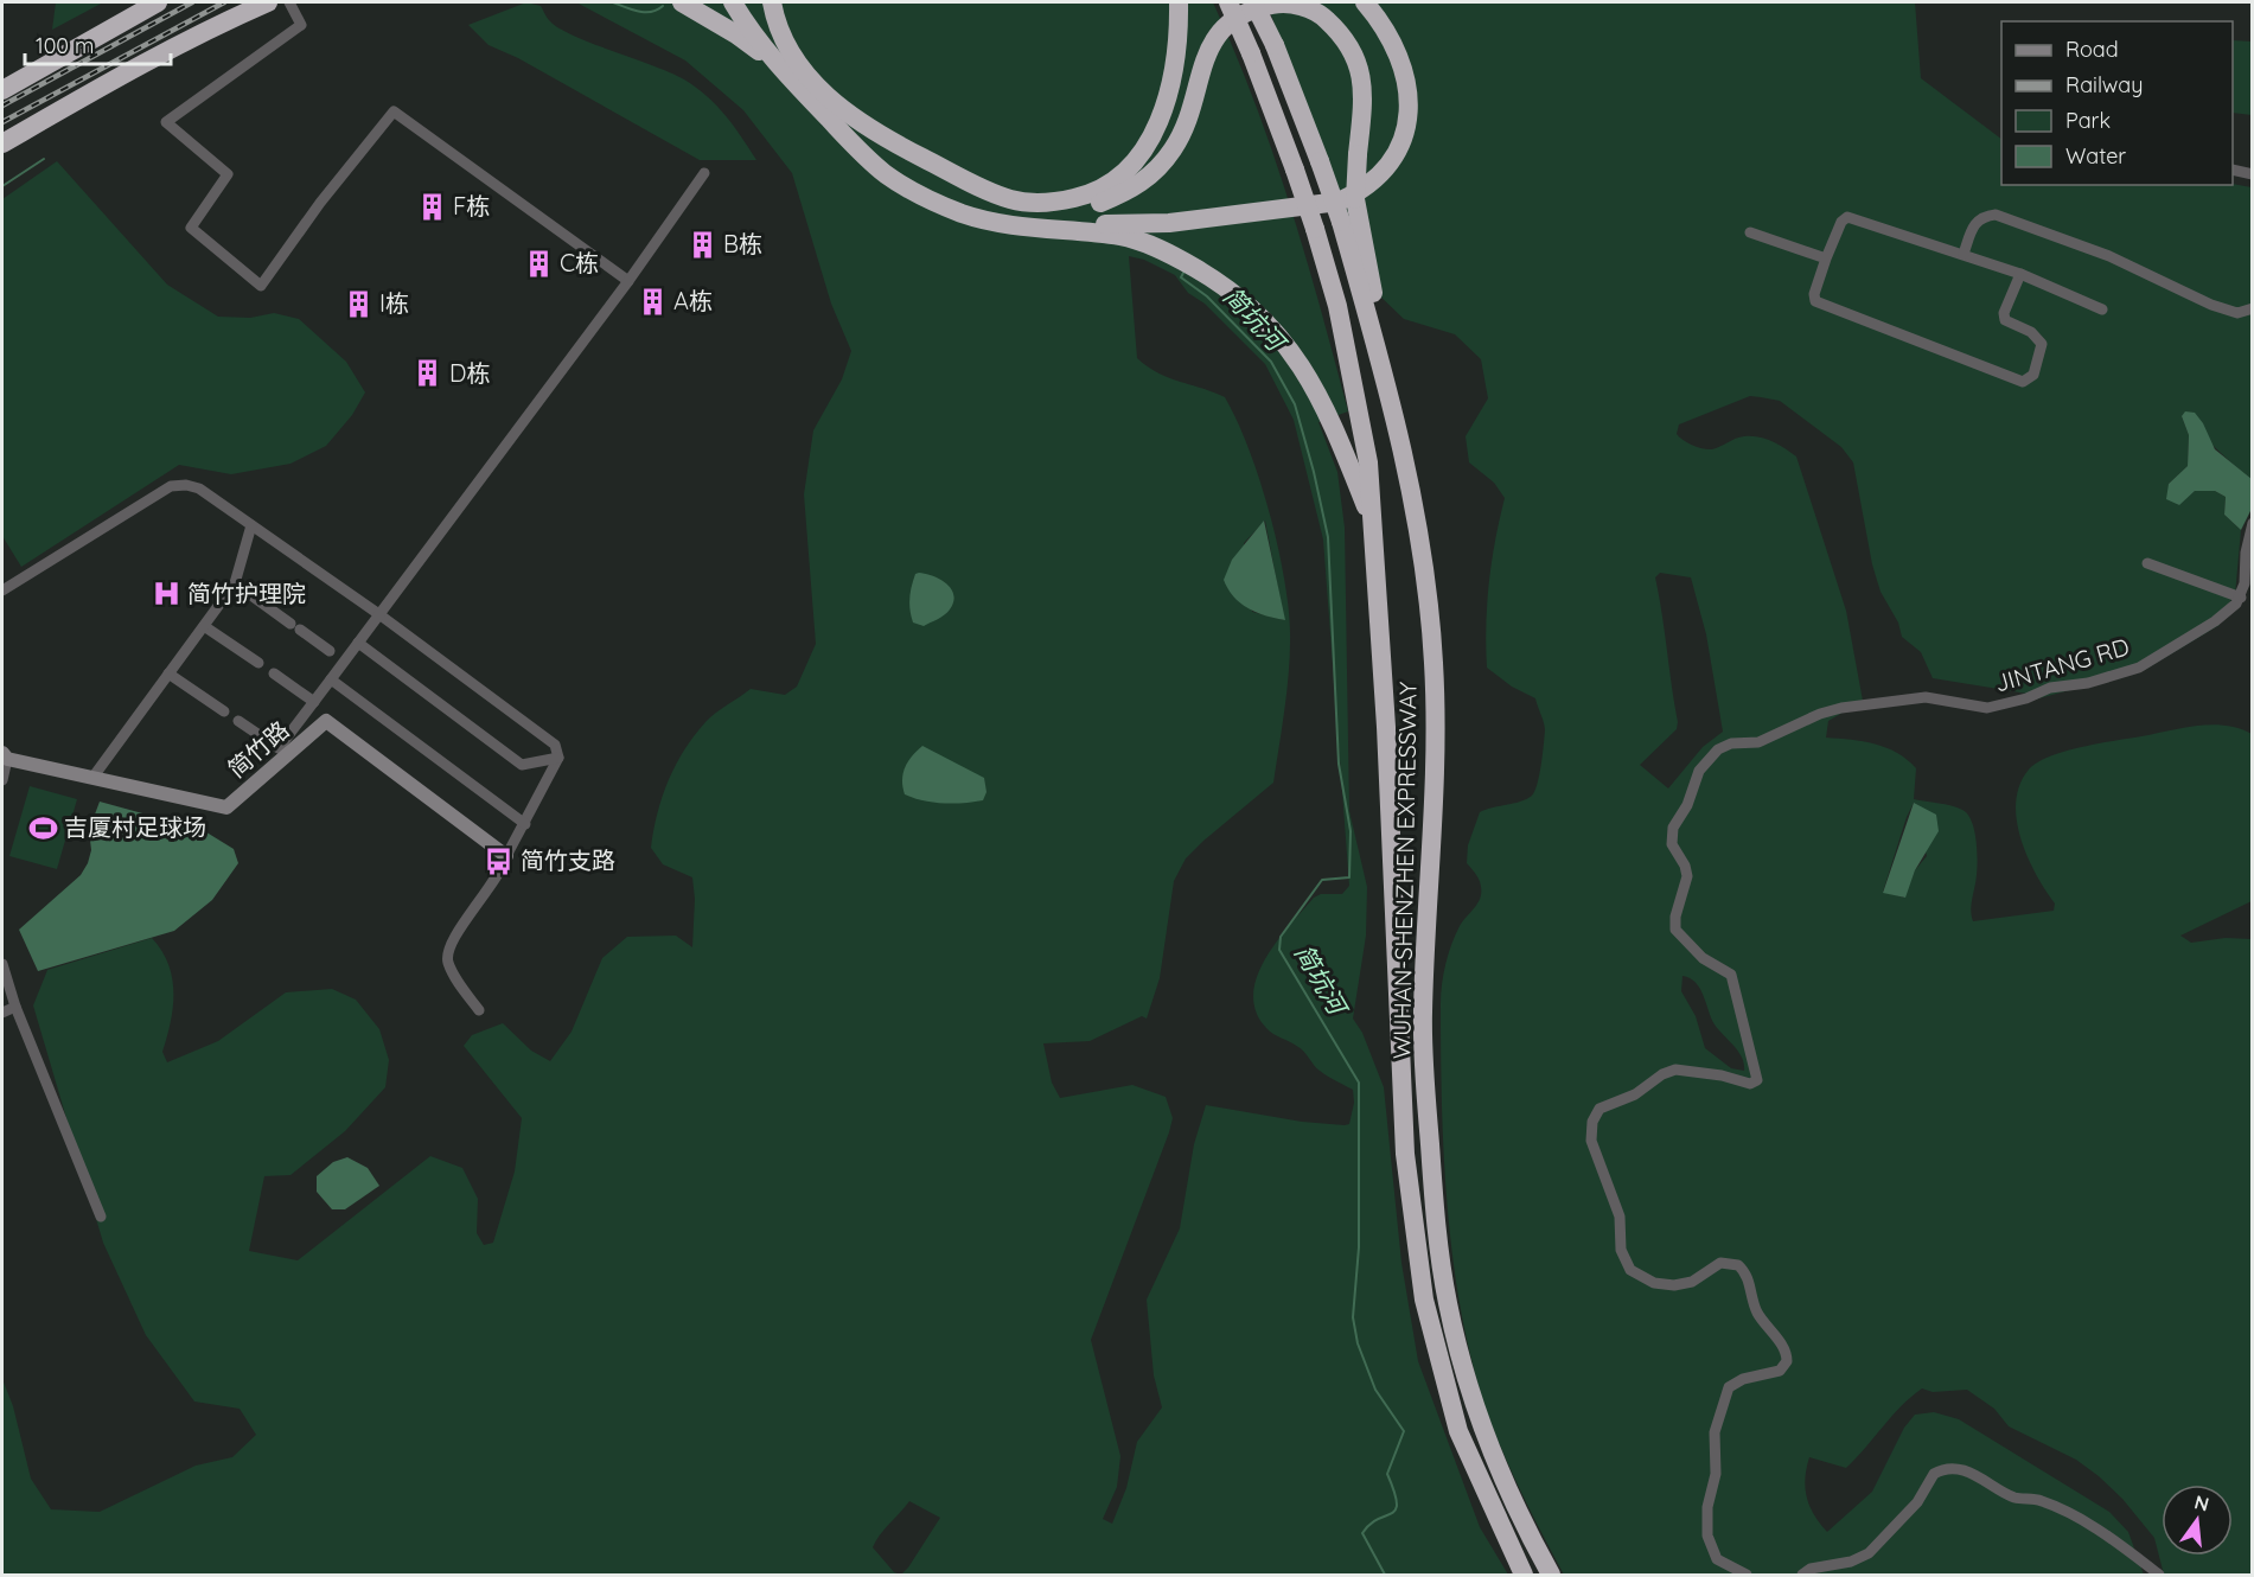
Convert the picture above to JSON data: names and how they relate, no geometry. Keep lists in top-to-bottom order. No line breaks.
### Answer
{"streets":{"highway":["WUHAN-SHENZHEN EXPRESSWAY"],"street":["JINTANG RD","简竹路"]},"water":["简坑河"],"places":{"building":["F栋","B栋","C栋","A栋","I栋","D栋"],"hospital":["简竹护理院"],"sports":["吉厦村足球场"],"bus stop":["简竹支路"]},"legend":["Road","Railway","Park","Water"],"scale_bar":"100 m","north":"top"}
